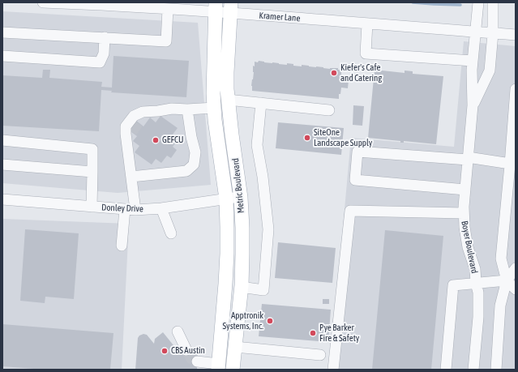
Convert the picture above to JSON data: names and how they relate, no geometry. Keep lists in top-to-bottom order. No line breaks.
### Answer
{"streets":{"main road":["Metric Boulevard"],"street":["Kramer Lane","Donley Drive","Boyer Boulevard"]},"crossings":[["Kramer Lane","Metric Boulevard"],["Kramer Lane","Boyer Boulevard"],["Metric Boulevard","Donley Drive"]],"places":["Kiefer's Cafe and Catering","SiteOne Landscape Supply","GEFCU","Apptronik Systems, Inc.","Pye Barker Fire & Safety","CBS Austin"]}
